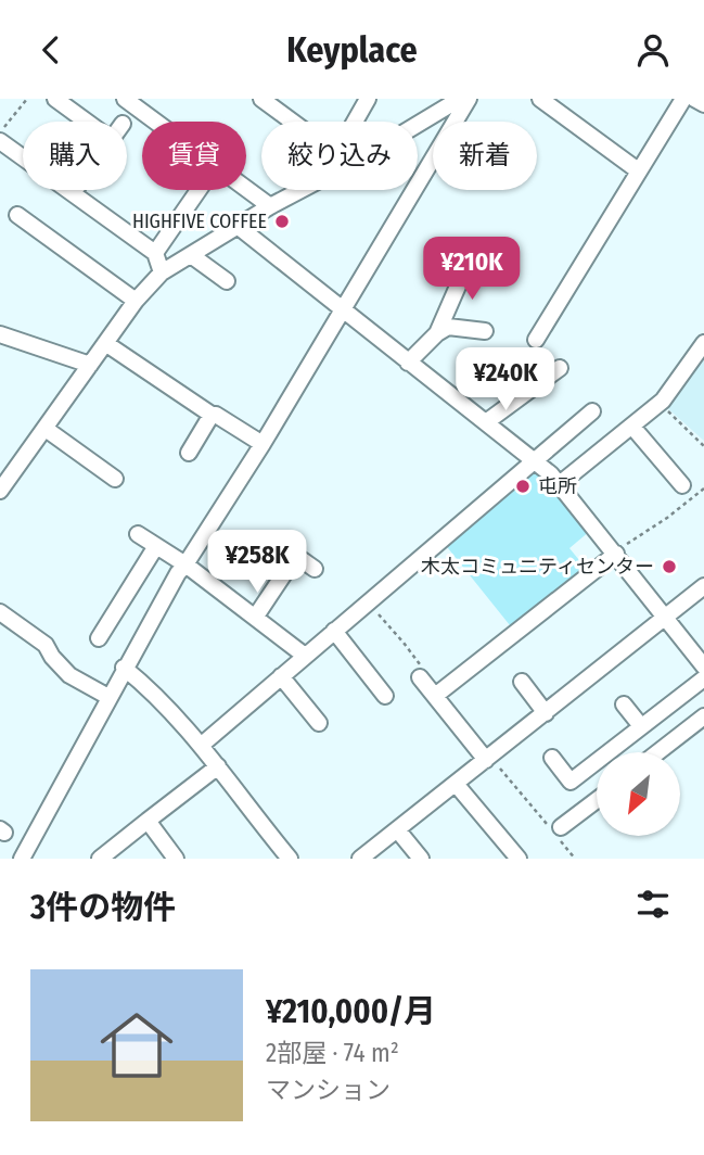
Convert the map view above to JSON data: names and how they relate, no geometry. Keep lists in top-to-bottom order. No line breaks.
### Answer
{"places":["HIGHFIVE COFFEE","屯所","木太コミュニティセンター"],"north":"bottom left","page":{"header":"Keyplace","chip":["購入","賃貸","絞り込み","新着"],"price":["¥210K","¥240K","¥258K"],"heading":"3件の物件","list":[{"name":"¥210,000/月","note":"2部屋 · 74 m² · マンション"}]}}
